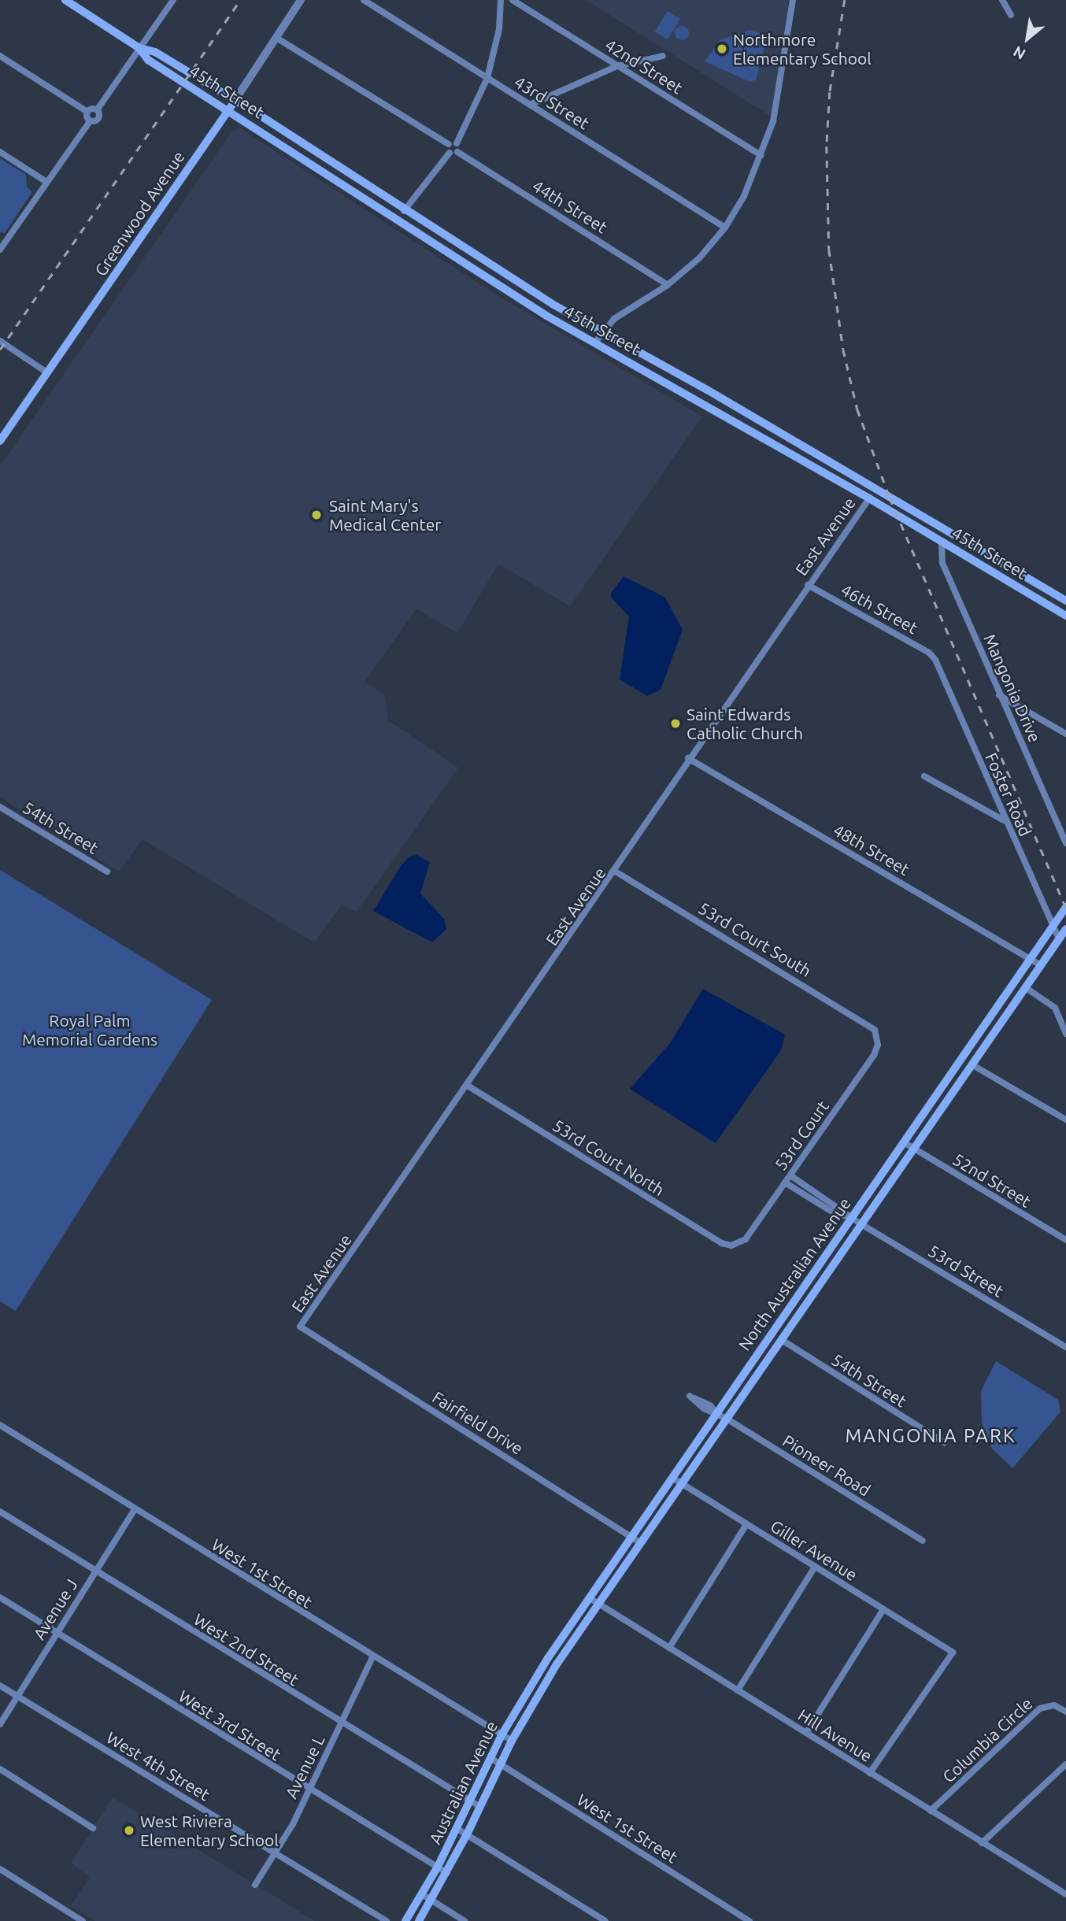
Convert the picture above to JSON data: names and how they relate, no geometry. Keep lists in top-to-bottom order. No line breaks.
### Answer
{"streets":{"main road":["45th Street","Greenwood Avenue","North Australian Avenue","Australian Avenue"],"street":["42nd Street","43rd Street","44th Street","East Avenue","46th Street","Mangonia Drive","Foster Road","54th Street","48th Street","53rd Court South","53rd Court","53rd Court North","52nd Street","53rd Street","Fairfield Drive","Pioneer Road","Giller Avenue","West 1st Street","Avenue J","West 2nd Street","West 3rd Street","Hill Avenue","Columbia Circle","West 4th Street","Avenue L"]},"crossings":[["45th Street","Greenwood Avenue"],["45th Street","East Avenue"],["45th Street","Mangonia Drive"],["East Avenue","46th Street"],["East Avenue","48th Street"],["East Avenue","53rd Court South"],["East Avenue","53rd Court North"],["East Avenue","Fairfield Drive"],["46th Street","Foster Road"],["Foster Road","North Australian Avenue"],["54th Street","North Australian Avenue"],["48th Street","North Australian Avenue"],["53rd Court South","53rd Court"],["53rd Court","53rd Court North"],["53rd Court","53rd Street"],["52nd Street","North Australian Avenue"],["53rd Street","North Australian Avenue"],["North Australian Avenue","Fairfield Drive"],["North Australian Avenue","Pioneer Road"],["North Australian Avenue","Giller Avenue"],["North Australian Avenue","Hill Avenue"],["North Australian Avenue","Australian Avenue"],["Giller Avenue","Hill Avenue"],["West 1st Street","Avenue J"],["West 1st Street","Avenue L"],["West 1st Street","Australian Avenue"],["Avenue J","West 2nd Street"],["Avenue J","West 3rd Street"],["Avenue J","West 4th Street"],["West 2nd Street","Avenue L"],["West 2nd Street","Australian Avenue"],["West 3rd Street","Avenue L"],["West 3rd Street","Australian Avenue"],["Hill Avenue","Columbia Circle"],["West 4th Street","Avenue L"]],"districts":["MANGONIA PARK"],"parks":["Royal Palm Memorial Gardens"],"places":["Northmore Elementary School","Saint Mary's Medical Center","Saint Edwards Catholic Church","West Riviera Elementary School"],"north":"bottom left"}
